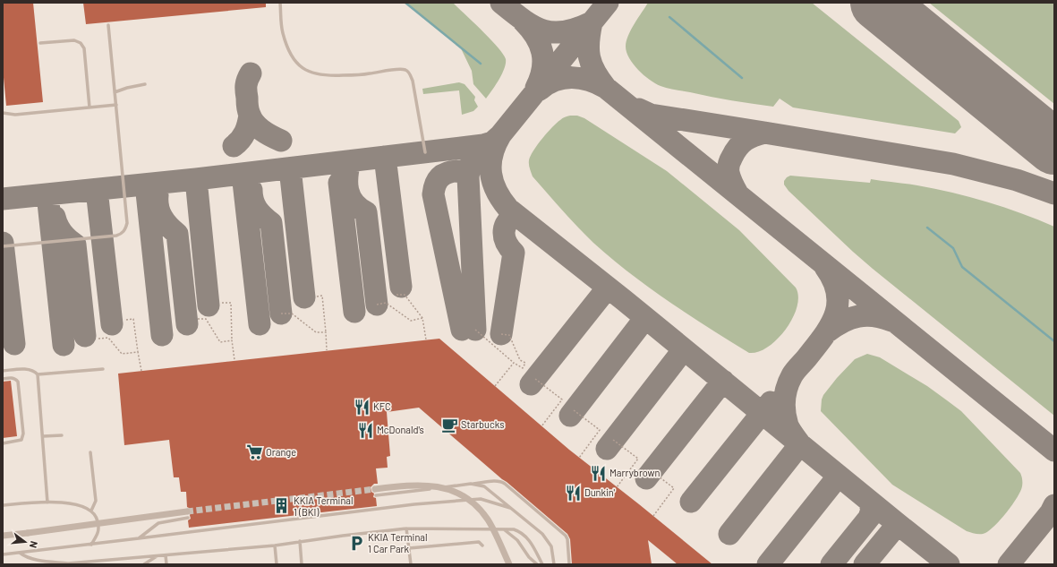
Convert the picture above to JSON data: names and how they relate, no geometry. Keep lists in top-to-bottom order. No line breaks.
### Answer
{"places":{"restaurant":["KFC","McDonald's","Marrybrown","Dunkin'"],"cafe":["Starbucks"],"supermarket":["Orange"],"building":["KKIA Terminal 1 (BKI)"],"parking":["KKIA Terminal 1 Car Park"]},"north":"right"}
